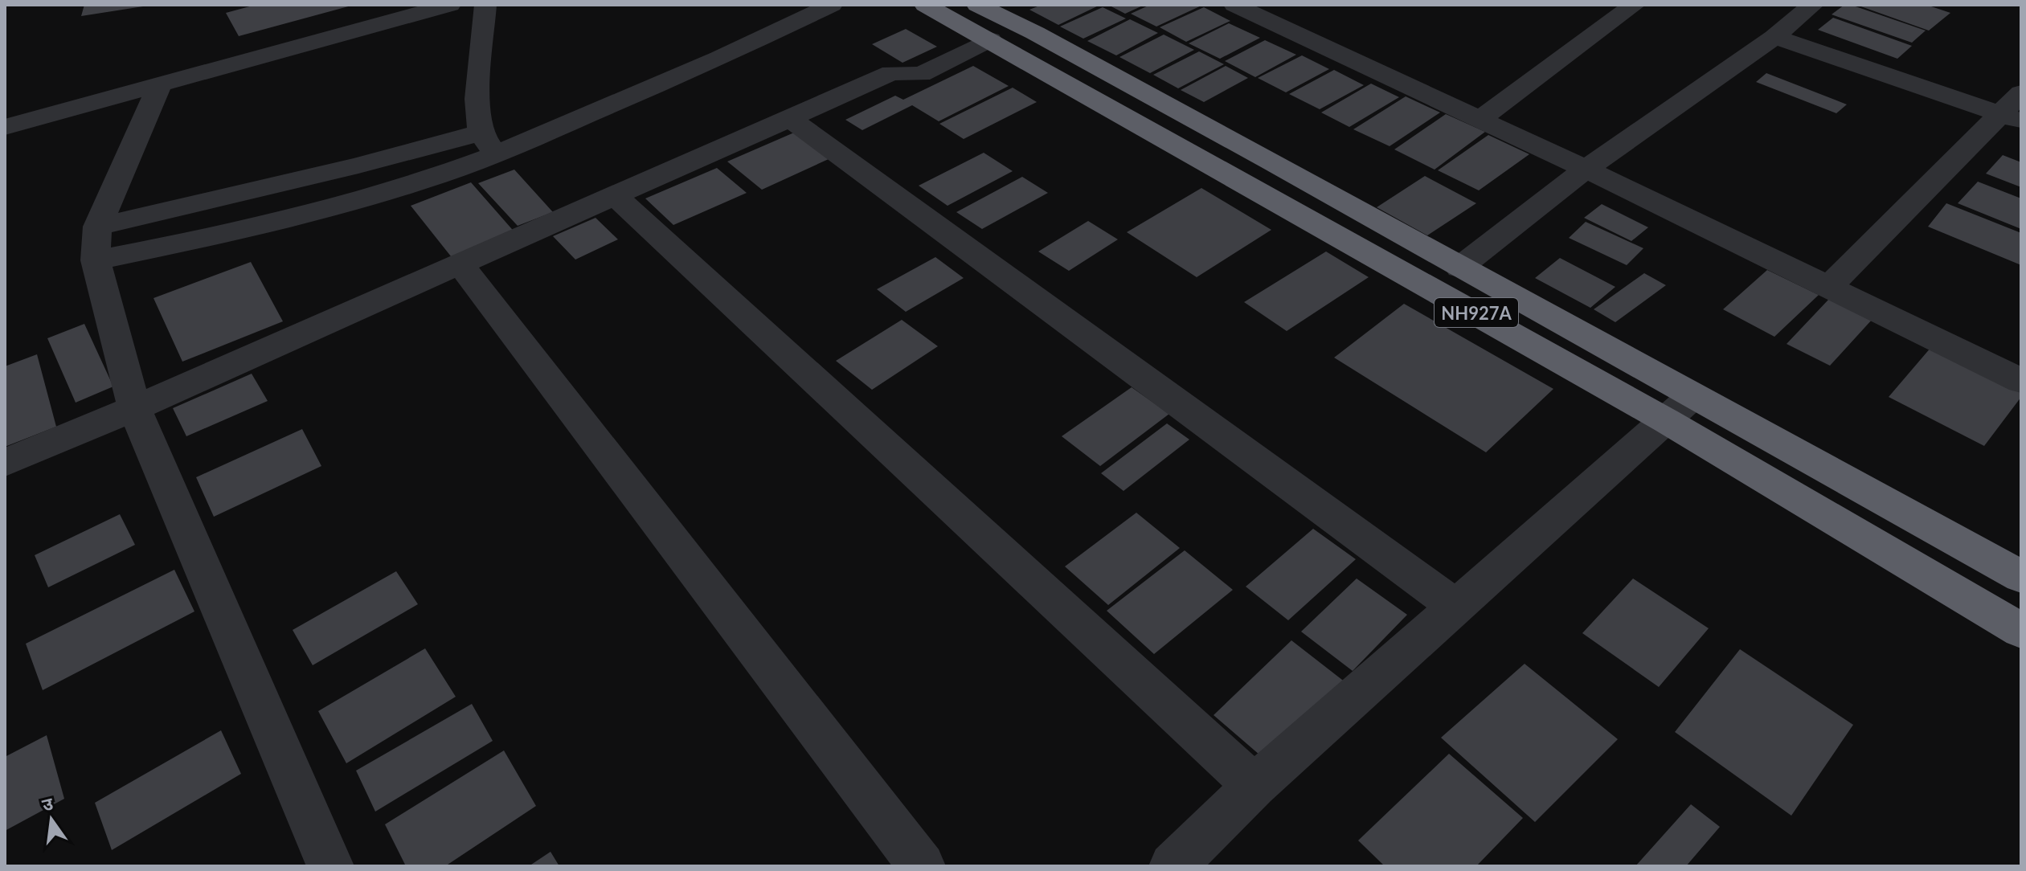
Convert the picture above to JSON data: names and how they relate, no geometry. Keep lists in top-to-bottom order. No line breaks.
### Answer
{"streets":{"highway":["NH927A"]},"north":"top"}
